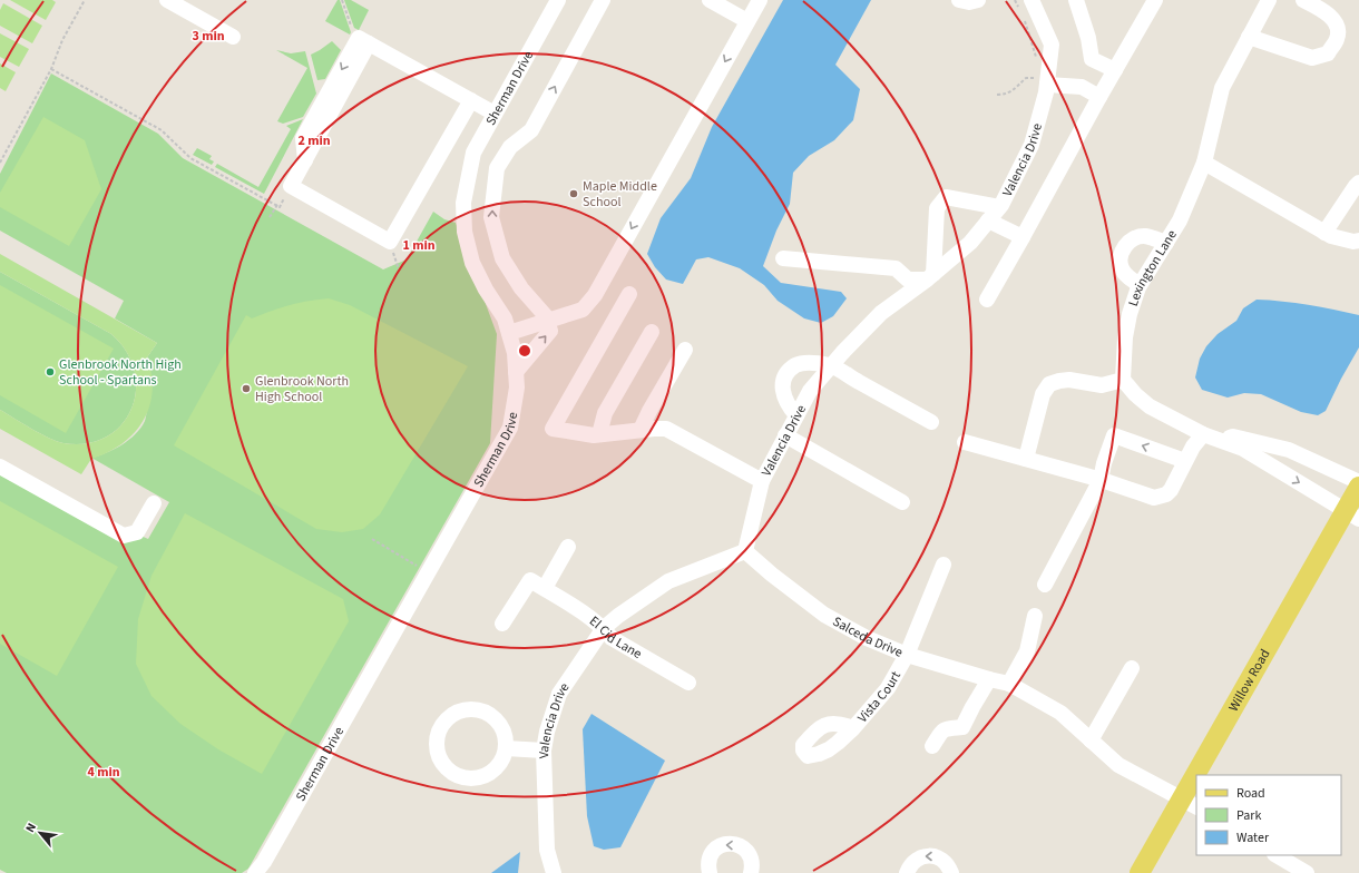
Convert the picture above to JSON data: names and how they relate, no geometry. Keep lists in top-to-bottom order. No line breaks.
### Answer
{"streets":{"main road":["Willow Road"],"street":["Sherman Drive","Valencia Drive","Lexington Lane","Salceda Drive","El Cid Lane","Vista Court"]},"crossings":[["Valencia Drive","Salceda Drive"],["Valencia Drive","El Cid Lane"],["Salceda Drive","Willow Road"],["Salceda Drive","Vista Court"]],"places":["Maple Middle School","Glenbrook North High School - Spartans","Glenbrook North High School"],"legend":["Road","Park","Water"],"north":"top left","rings":["3 min","2 min","1 min","4 min"]}
